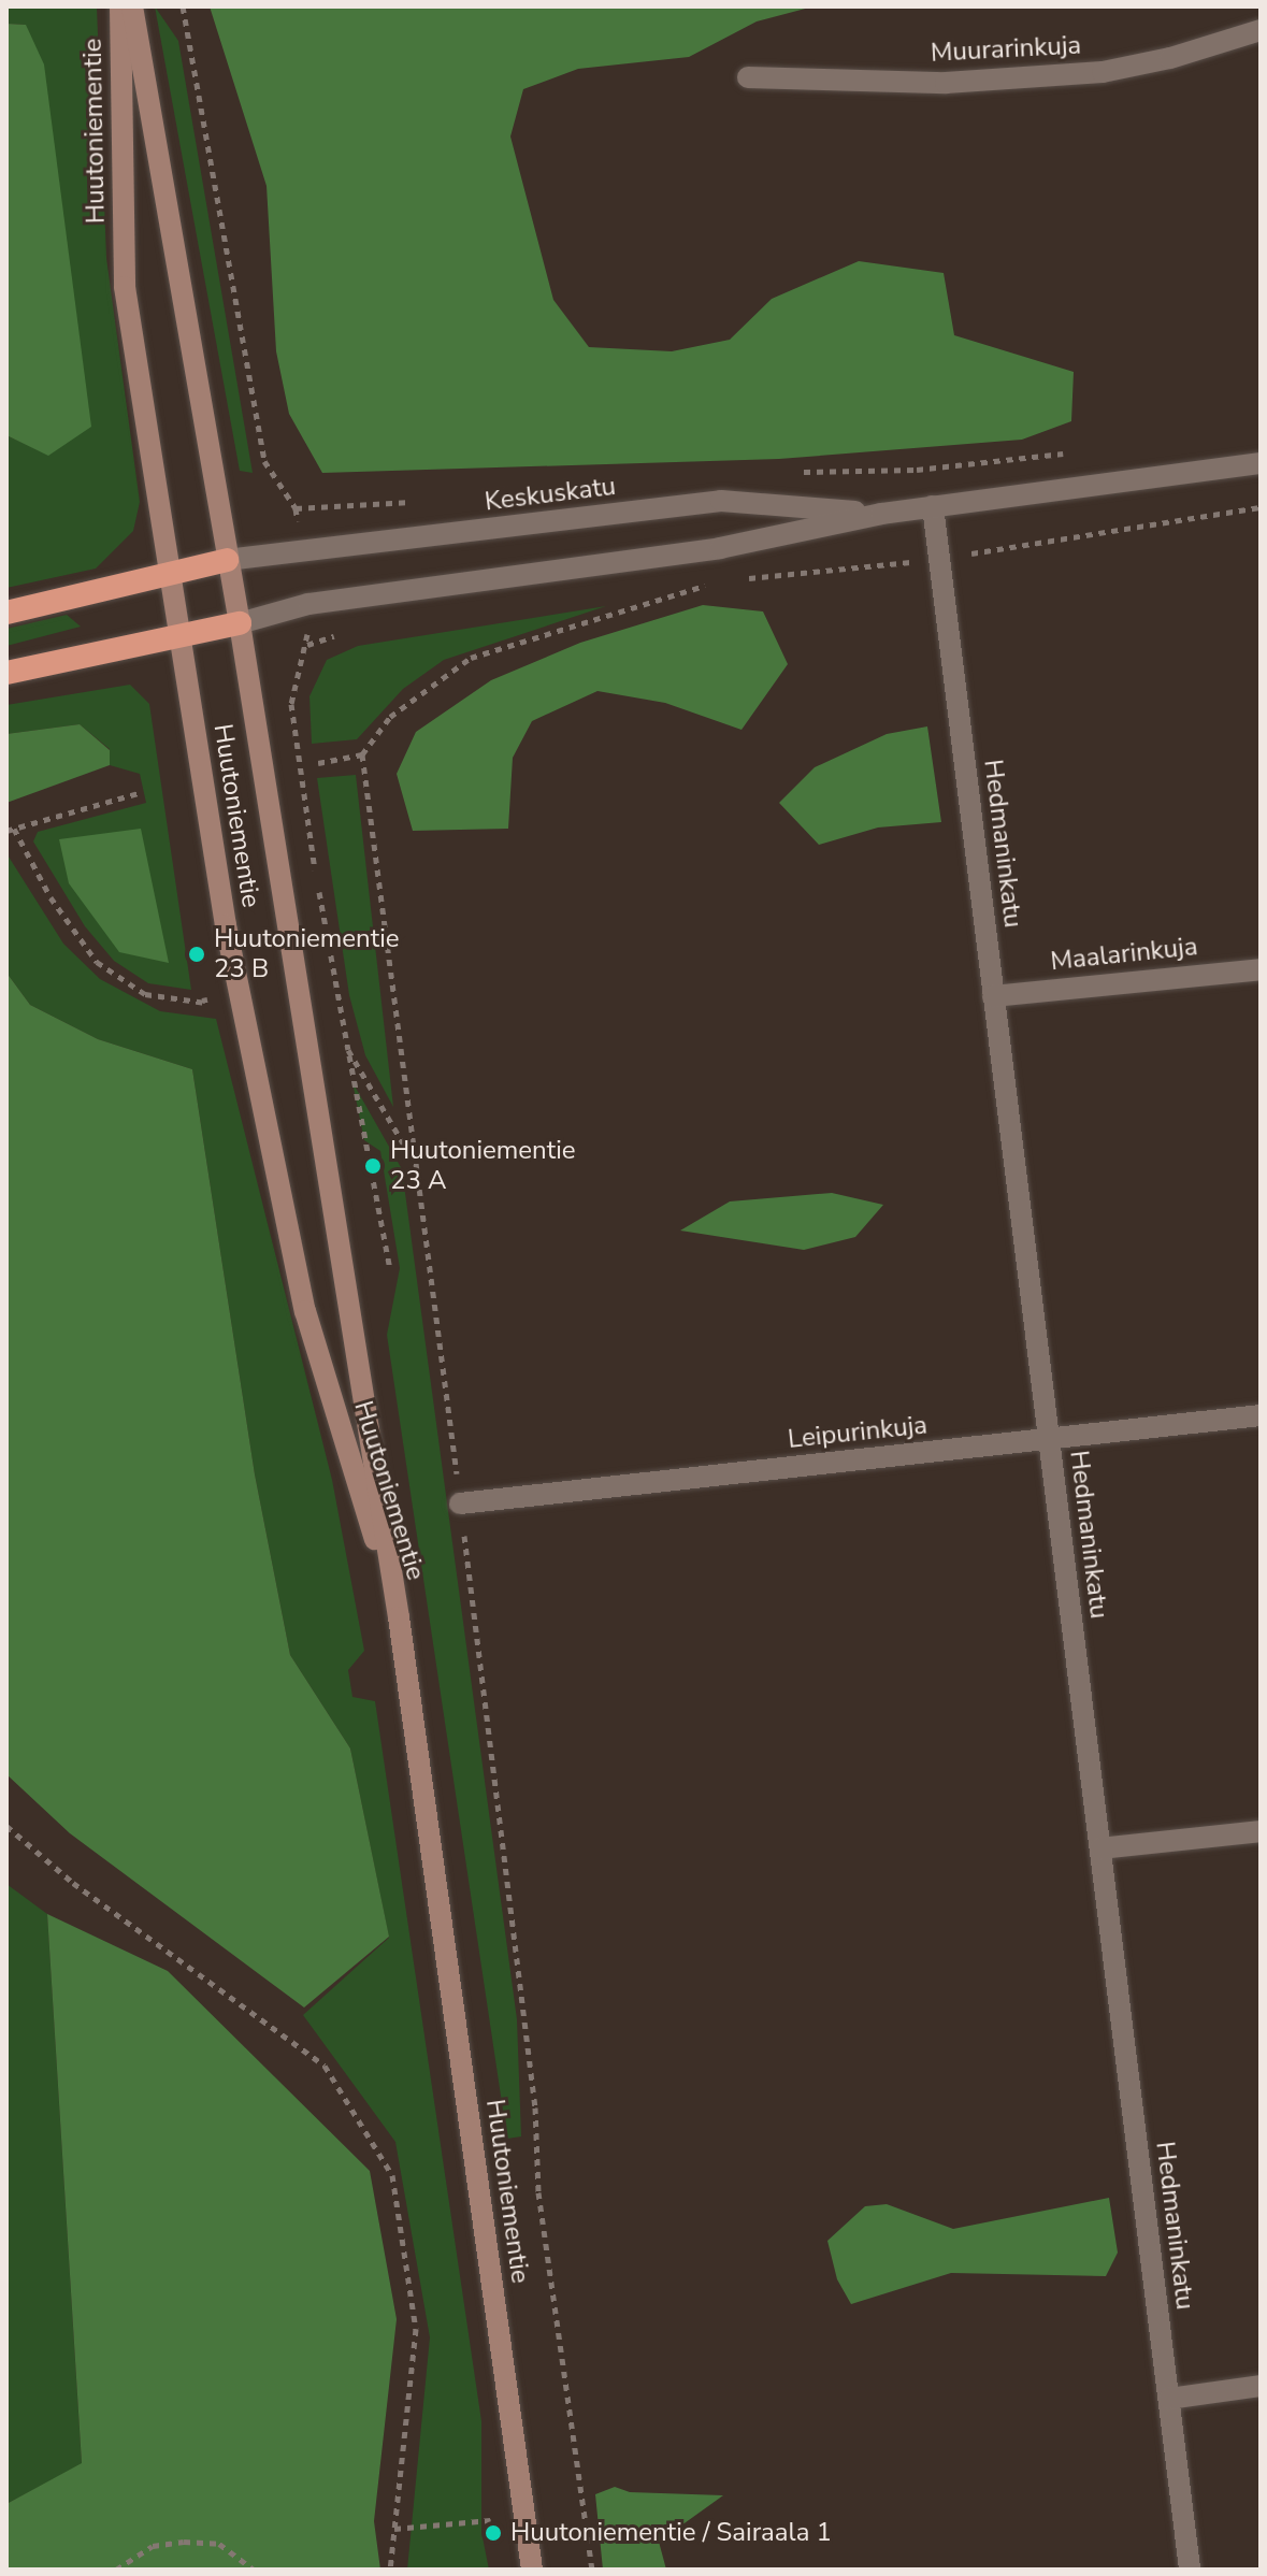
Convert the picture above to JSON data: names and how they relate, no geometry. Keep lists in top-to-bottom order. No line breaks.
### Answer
{"streets":{"main road":["Huutoniementie"],"street":["Muurarinkuja","Keskuskatu","Hedmaninkatu","Maalarinkuja","Leipurinkuja"]},"crossings":[["Huutoniementie","Keskuskatu"],["Keskuskatu","Hedmaninkatu"],["Hedmaninkatu","Maalarinkuja"],["Hedmaninkatu","Leipurinkuja"]],"places":["Huutoniementie 23 B","Huutoniementie 23 A","Huutoniementie / Sairaala 1"]}
